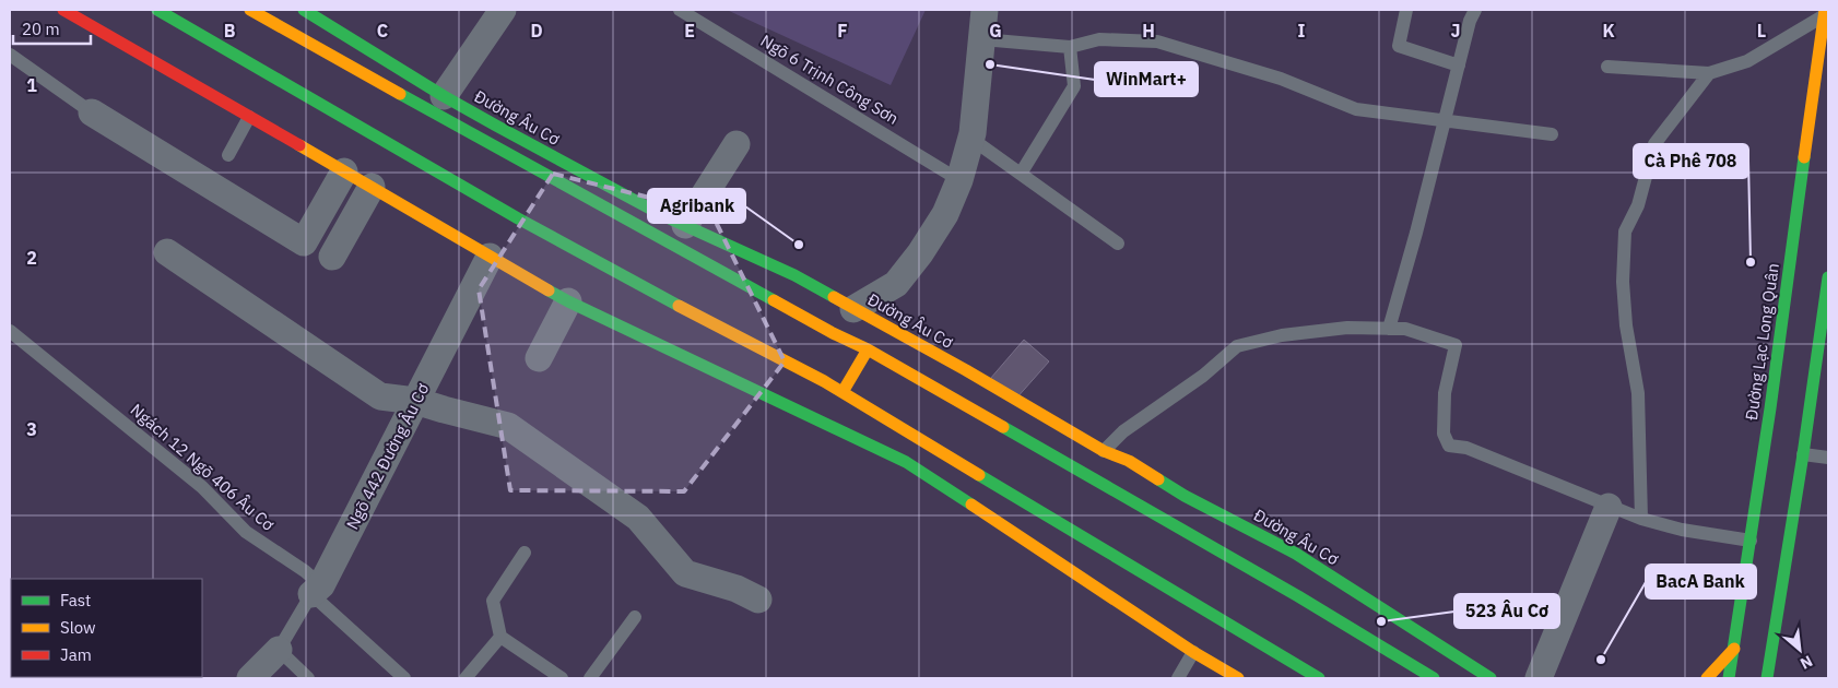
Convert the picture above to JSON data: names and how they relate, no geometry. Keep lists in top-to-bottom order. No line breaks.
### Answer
{"streets":{"main road":["Đường Âu Cơ","Đường Lạc Long Quân"],"street":["Ngõ 442 Đường Âu Cơ"],"lane":["Ngõ 6 Trịnh Công Sơn","Ngách 12 Ngõ 406 Âu Cơ"]},"crossings":[["Ngõ 442 Đường Âu Cơ","Ngách 12 Ngõ 406 Âu Cơ"]],"places":["WinMart+","Agribank","Cà Phê 708","523 Âu Cơ","BacA Bank"],"legend":["Fast","Slow","Jam"],"scale_bar":"20 m","north":"bottom right","grid":{"columns":["B","C","D","E","F","G","H","I","J","K","L"],"rows":["1","2","3"]}}
